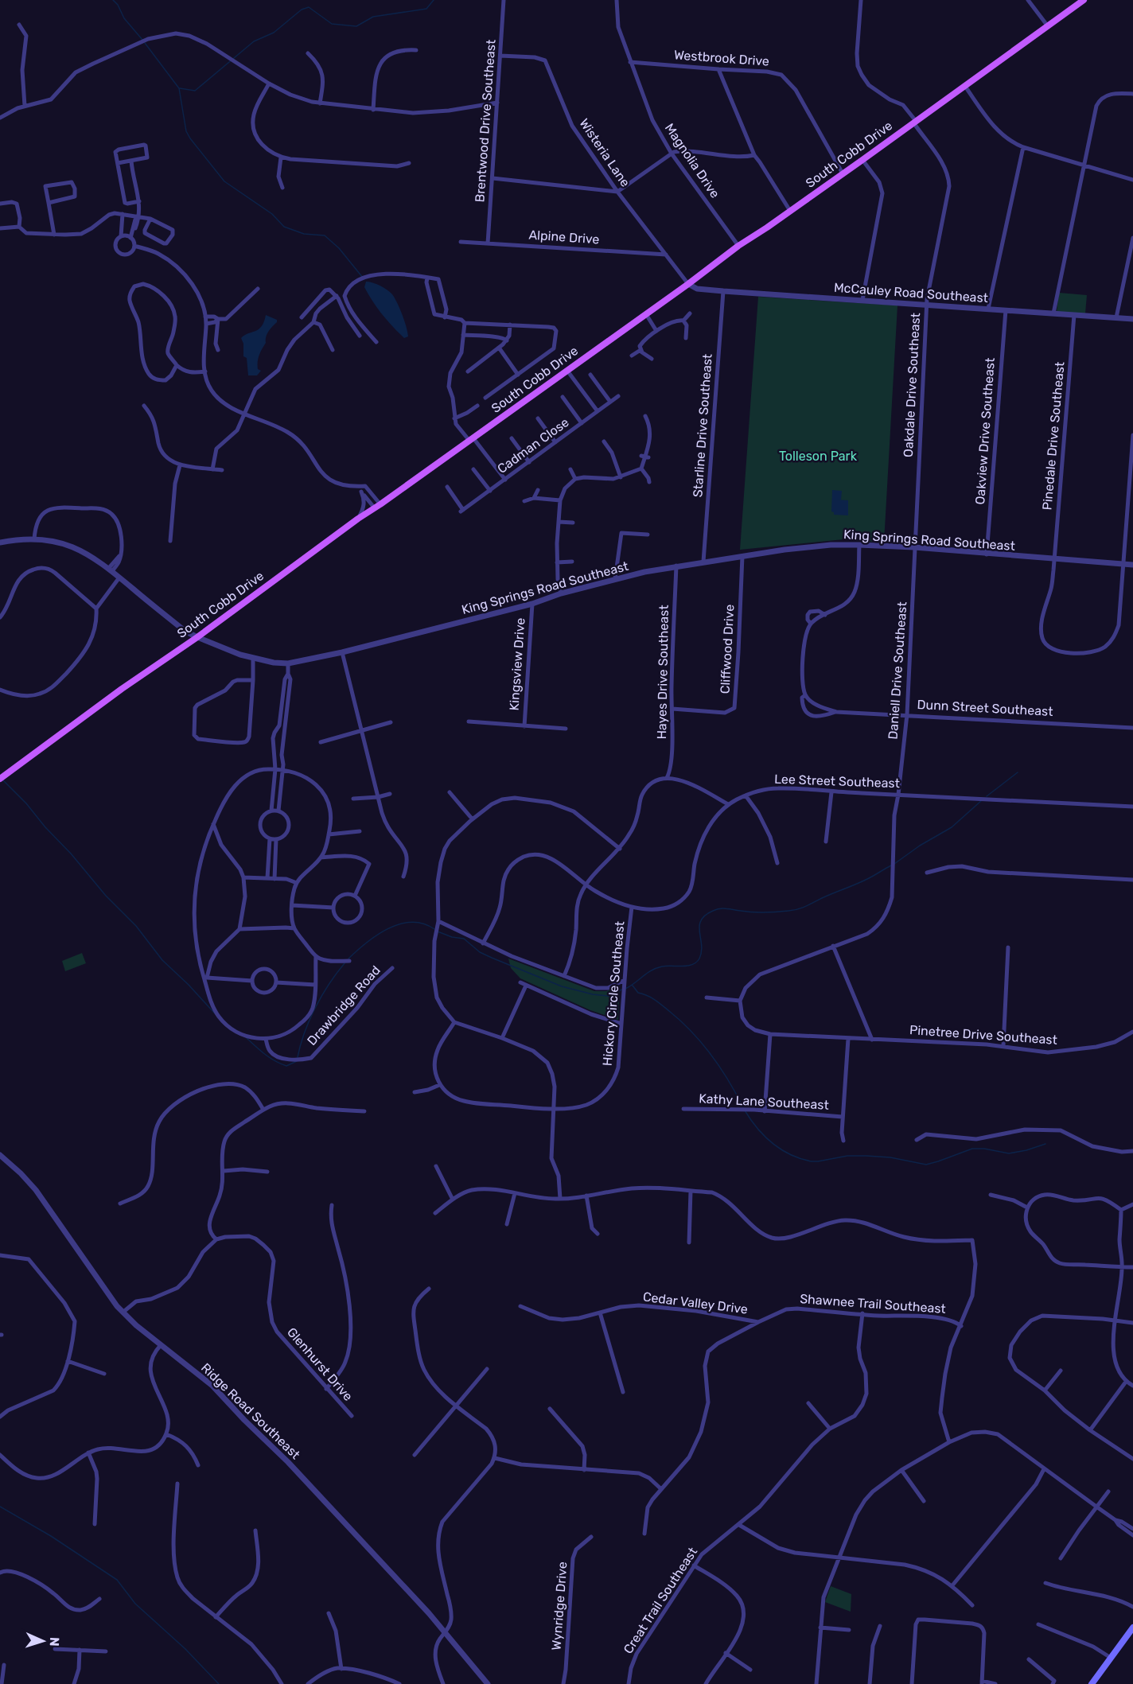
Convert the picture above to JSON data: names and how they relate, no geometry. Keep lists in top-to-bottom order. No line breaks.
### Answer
{"streets":{"main road":["South Cobb Drive"],"street":["Westbrook Drive","Brentwood Drive Southeast","Wisteria Lane","Magnolia Drive","Alpine Drive","McCauley Road Southeast","Oakdale Drive Southeast","Starline Drive Southeast","Oakview Drive Southeast","Pinedale Drive Southeast","Cadman Close","King Springs Road Southeast","Cliffwood Drive","Kingsview Drive","Daniell Drive Southeast","Hayes Drive Southeast","Dunn Street Southeast","Lee Street Southeast","Hickory Circle Southeast","Drawbridge Road","Pinetree Drive Southeast","Kathy Lane Southeast","Cedar Valley Drive","Shawnee Trail Southeast","Glenhurst Drive","Ridge Road Southeast","Creat Trail Southeast","Wynridge Drive"]},"crossings":[["Westbrook Drive","South Cobb Drive"],["Westbrook Drive","Magnolia Drive"],["Brentwood Drive Southeast","Wisteria Lane"],["Brentwood Drive Southeast","Alpine Drive"],["Wisteria Lane","South Cobb Drive"],["Wisteria Lane","Alpine Drive"],["Wisteria Lane","McCauley Road Southeast"],["South Cobb Drive","Magnolia Drive"],["South Cobb Drive","McCauley Road Southeast"],["South Cobb Drive","Oakdale Drive Southeast"],["South Cobb Drive","King Springs Road Southeast"],["McCauley Road Southeast","Oakdale Drive Southeast"],["McCauley Road Southeast","Starline Drive Southeast"],["McCauley Road Southeast","Oakview Drive Southeast"],["McCauley Road Southeast","Pinedale Drive Southeast"],["Oakdale Drive Southeast","King Springs Road Southeast"],["Oakdale Drive Southeast","Daniell Drive Southeast"],["Starline Drive Southeast","King Springs Road Southeast"],["Oakview Drive Southeast","King Springs Road Southeast"],["Pinedale Drive Southeast","King Springs Road Southeast"],["King Springs Road Southeast","Cliffwood Drive"],["King Springs Road Southeast","Kingsview Drive"],["King Springs Road Southeast","Daniell Drive Southeast"],["King Springs Road Southeast","Hayes Drive Southeast"],["King Springs Road Southeast","Dunn Street Southeast"],["Cliffwood Drive","Hayes Drive Southeast"],["Daniell Drive Southeast","Dunn Street Southeast"],["Daniell Drive Southeast","Lee Street Southeast"],["Daniell Drive Southeast","Pinetree Drive Southeast"],["Lee Street Southeast","Hickory Circle Southeast"],["Cedar Valley Drive","Shawnee Trail Southeast"],["Shawnee Trail Southeast","Creat Trail Southeast"]],"parks":["Tolleson Park"],"north":"right"}
